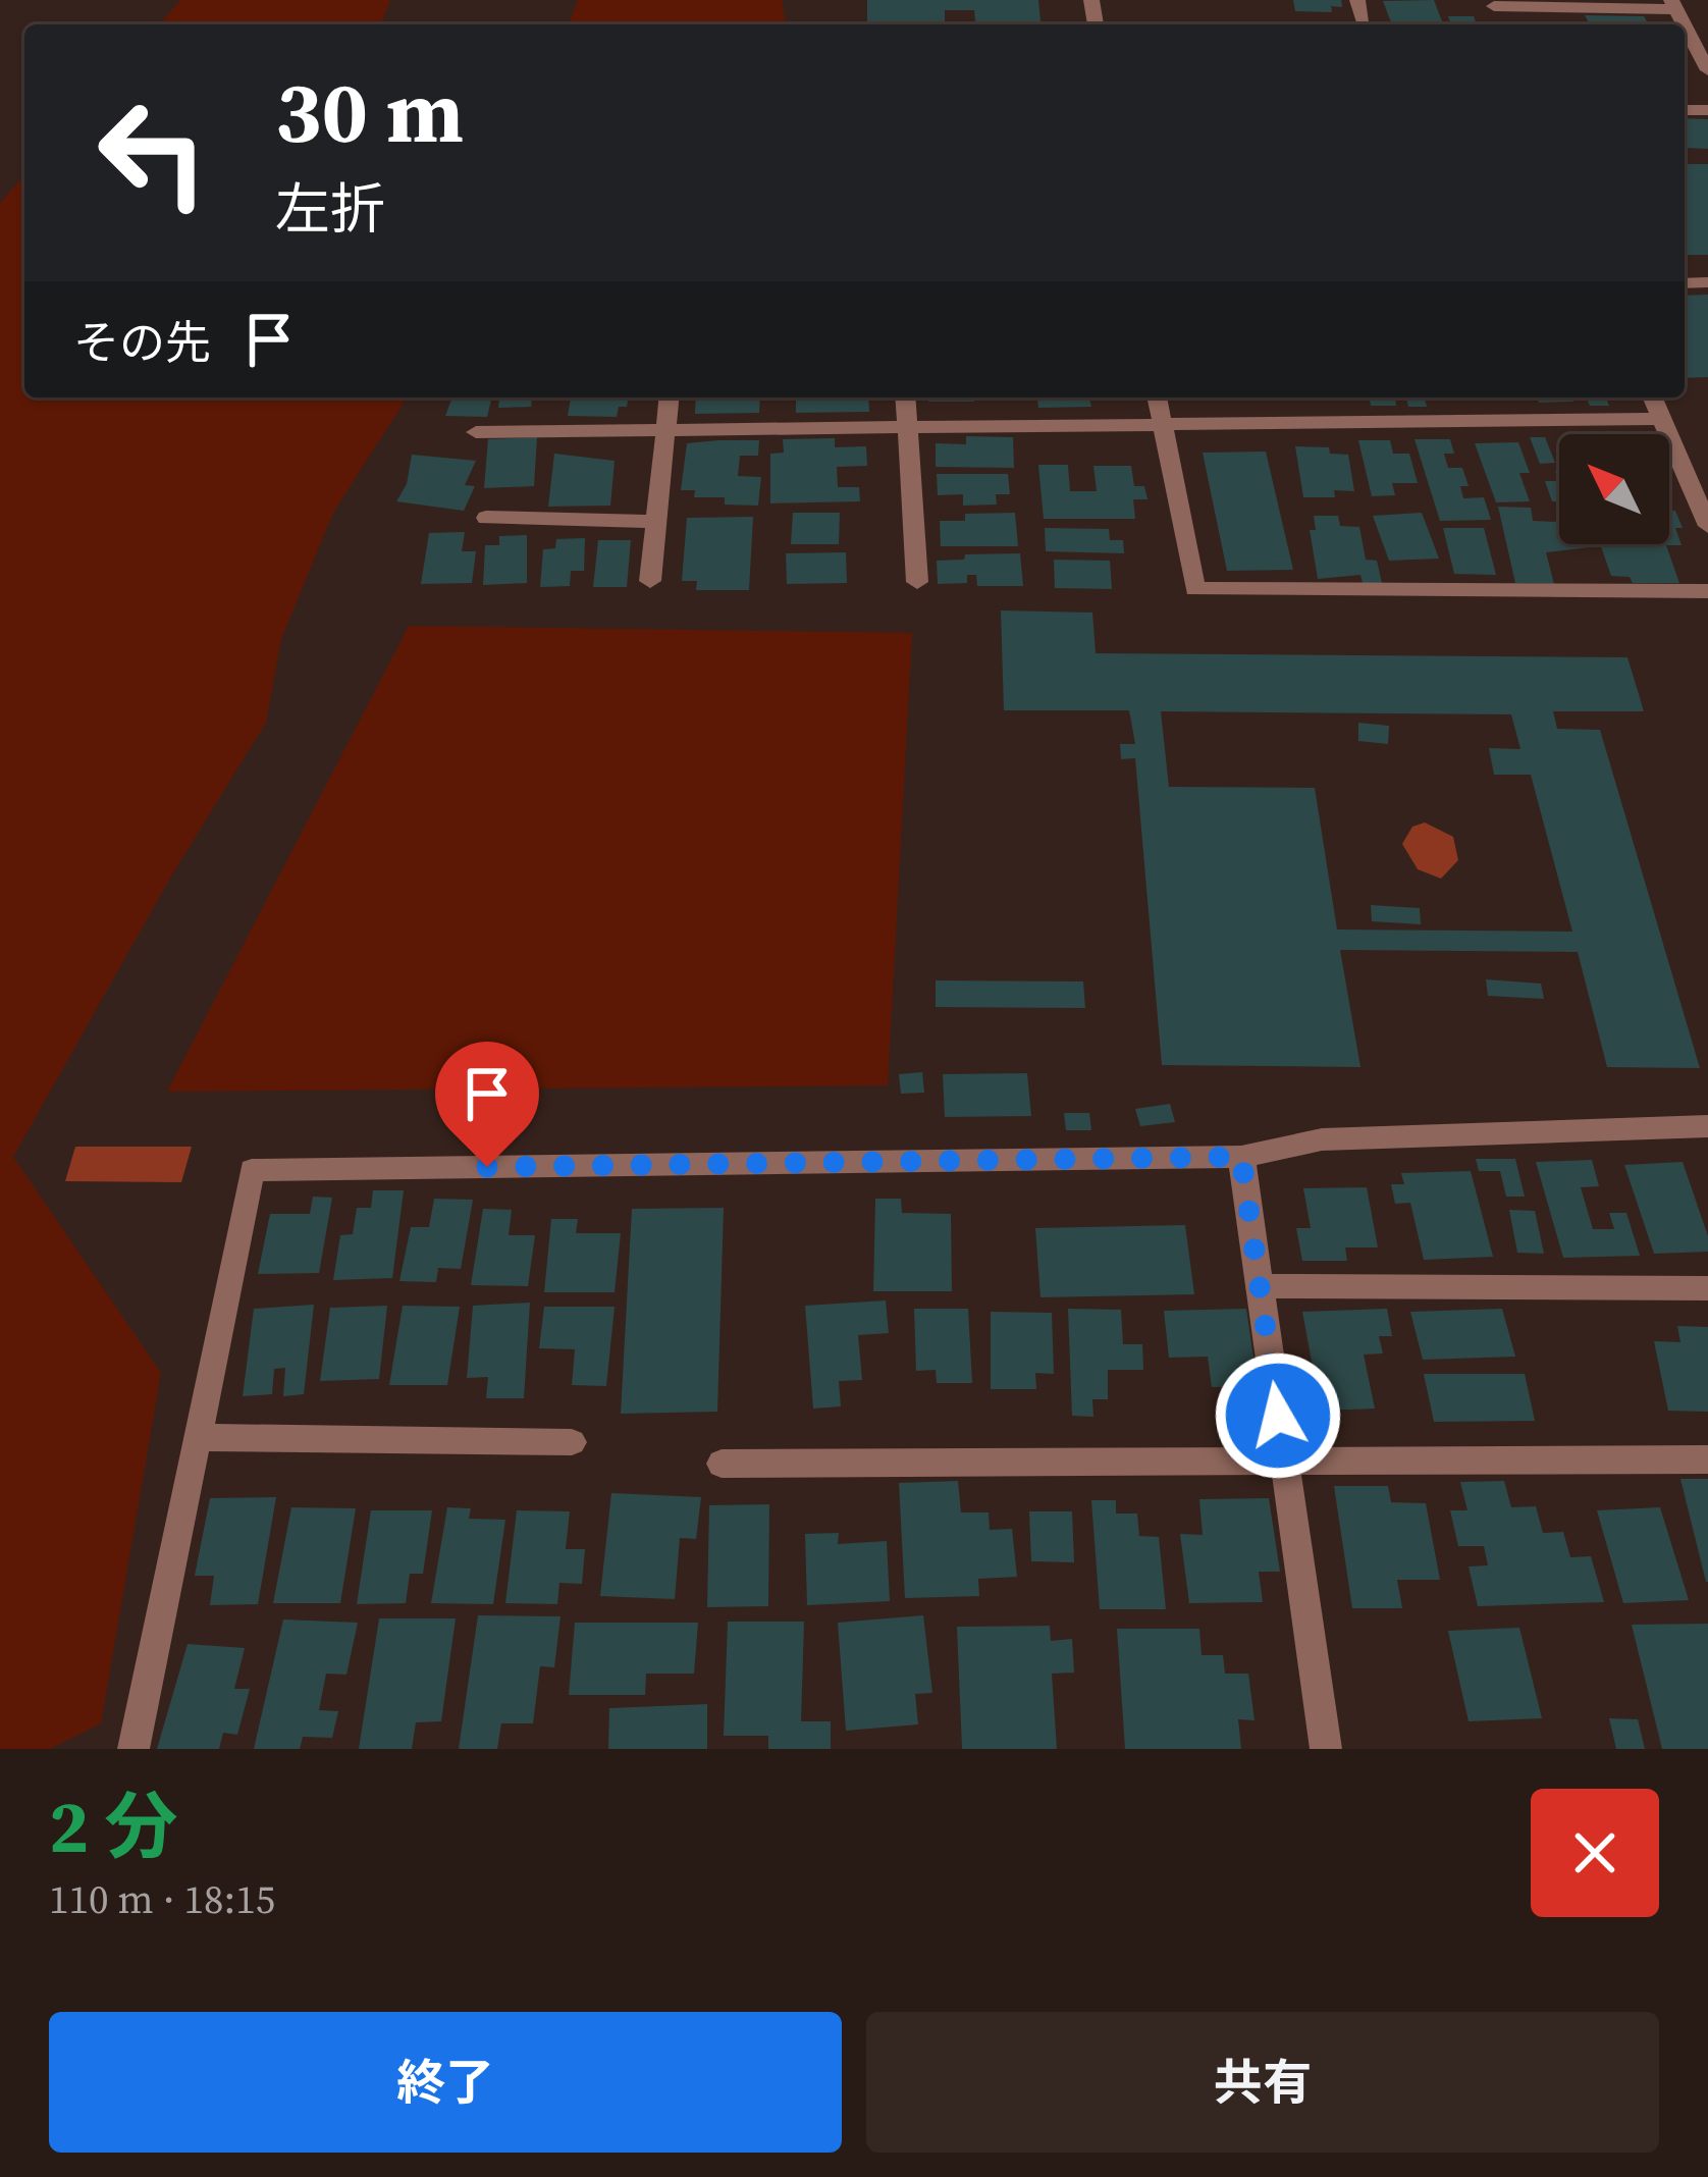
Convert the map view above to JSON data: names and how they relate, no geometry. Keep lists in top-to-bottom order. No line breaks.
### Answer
{"north":"top left","page":{"turn":["30 m","左折"],"then":"その先","heading":["2 分","110 m · 18:15"],"buttons":["終了","共有"]}}
